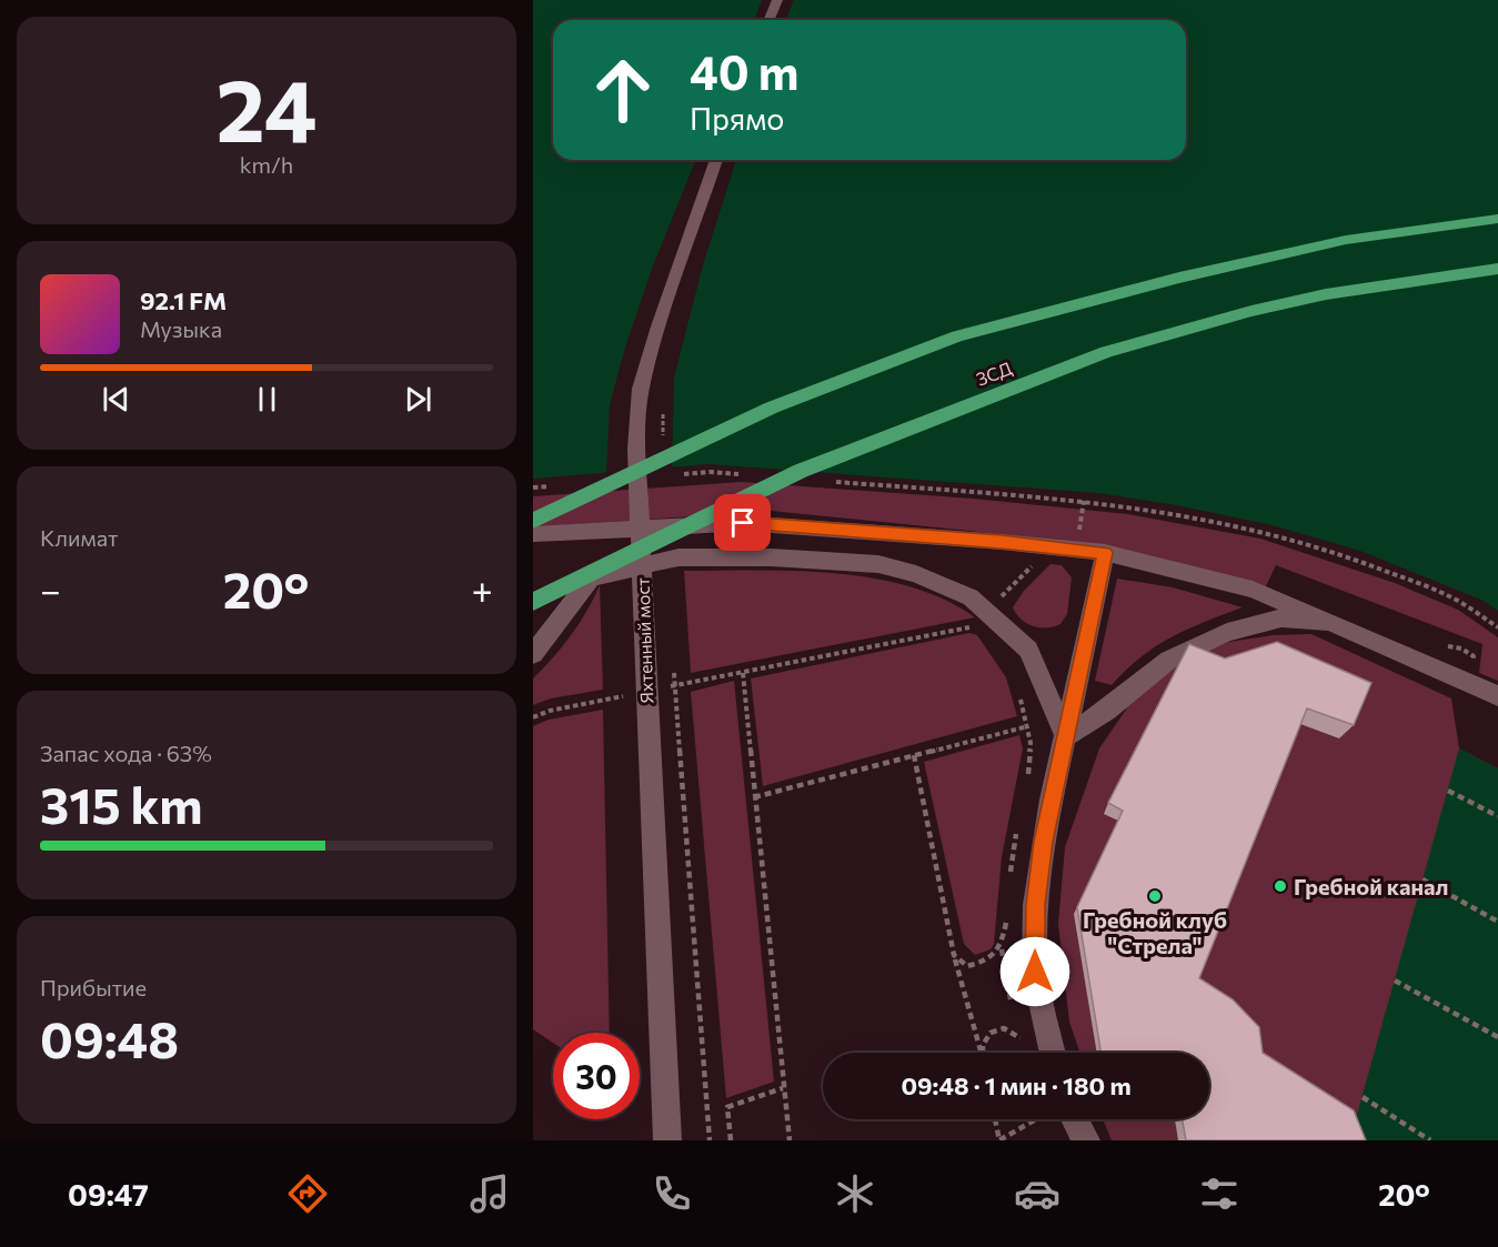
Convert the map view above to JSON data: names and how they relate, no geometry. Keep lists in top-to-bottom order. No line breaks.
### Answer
{"streets":{"highway":["ЗСД"],"street":["Яхтенный мост"]},"places":["Гребной канал","Гребной клуб \"Стрела\""],"page":{"tile":[["24","km/h"],"Климат",["Запас хода · 63%","315 km"],["Прибытие","09:48"]],"turn":["40 m","Прямо"],"song":["92.1 FM","Музыка"],"heat":["−","20°","+"],"limit":"30","trip":"09:48 · 1 мин · 180 m","tabs":["09:47","20°"]}}
